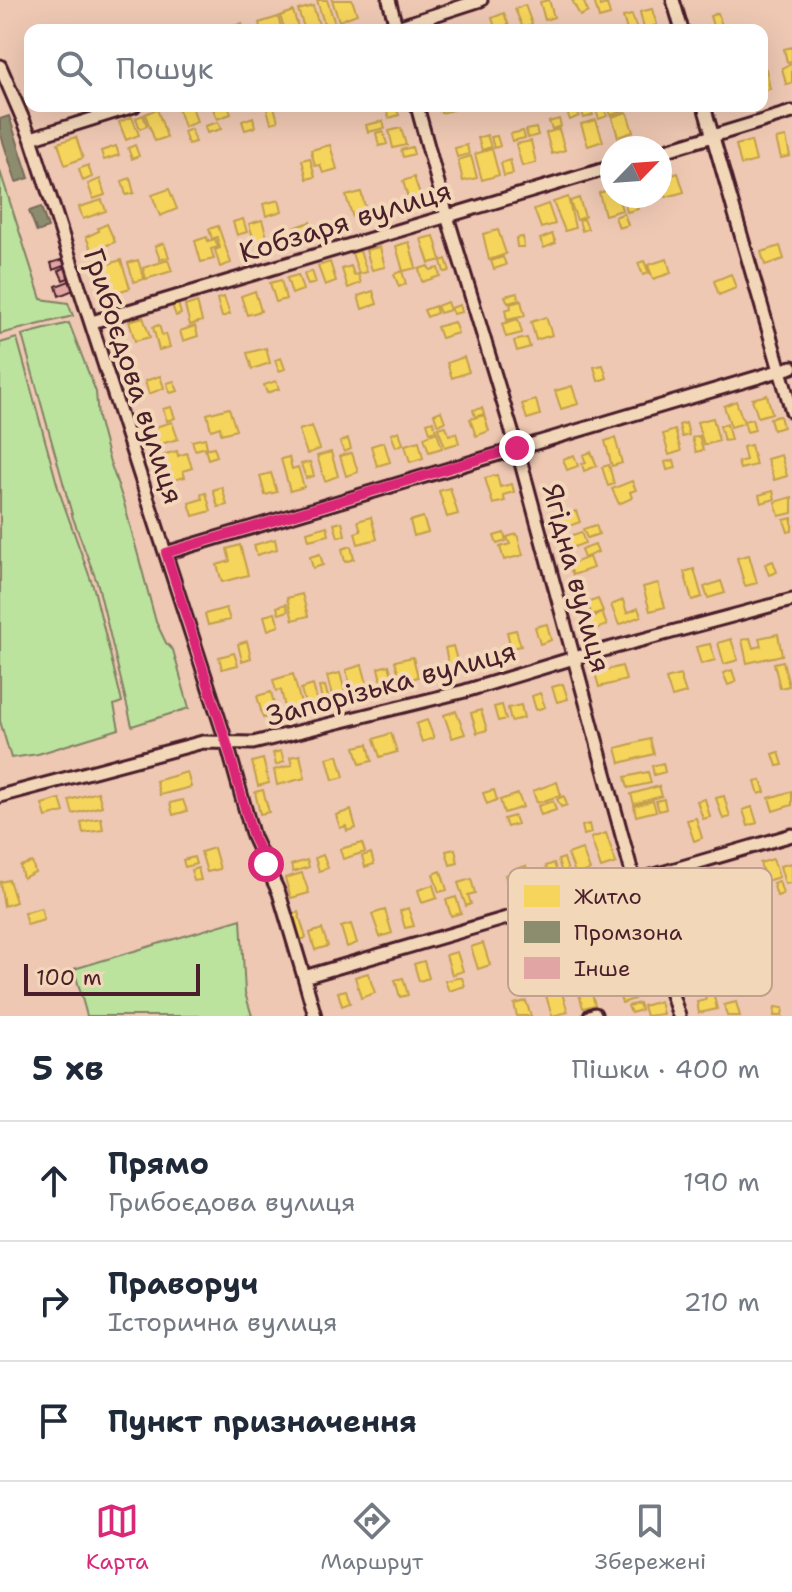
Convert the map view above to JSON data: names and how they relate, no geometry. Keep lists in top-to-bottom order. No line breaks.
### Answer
{"streets":{"street":["Кобзаря вулиця","Грибоєдова вулиця","Ягідна вулиця","Запорізька вулиця"]},"crossings":[["Кобзаря вулиця","Грибоєдова вулиця"],["Кобзаря вулиця","Ягідна вулиця"],["Грибоєдова вулиця","Запорізька вулиця"],["Ягідна вулиця","Запорізька вулиця"]],"legend":["Житло","Промзона","Інше"],"scale_bar":"100 m","north":"top right","page":{"search":"Пошук","scale":"100 m","heading":["5 хв","Пішки · 400 m"],"list":[["Прямо","Грибоєдова вулиця","190 m"],["Праворуч","Історична вулиця","210 m"],"Пункт призначення"],"nav":["Карта","Маршрут","Збережені"]}}
